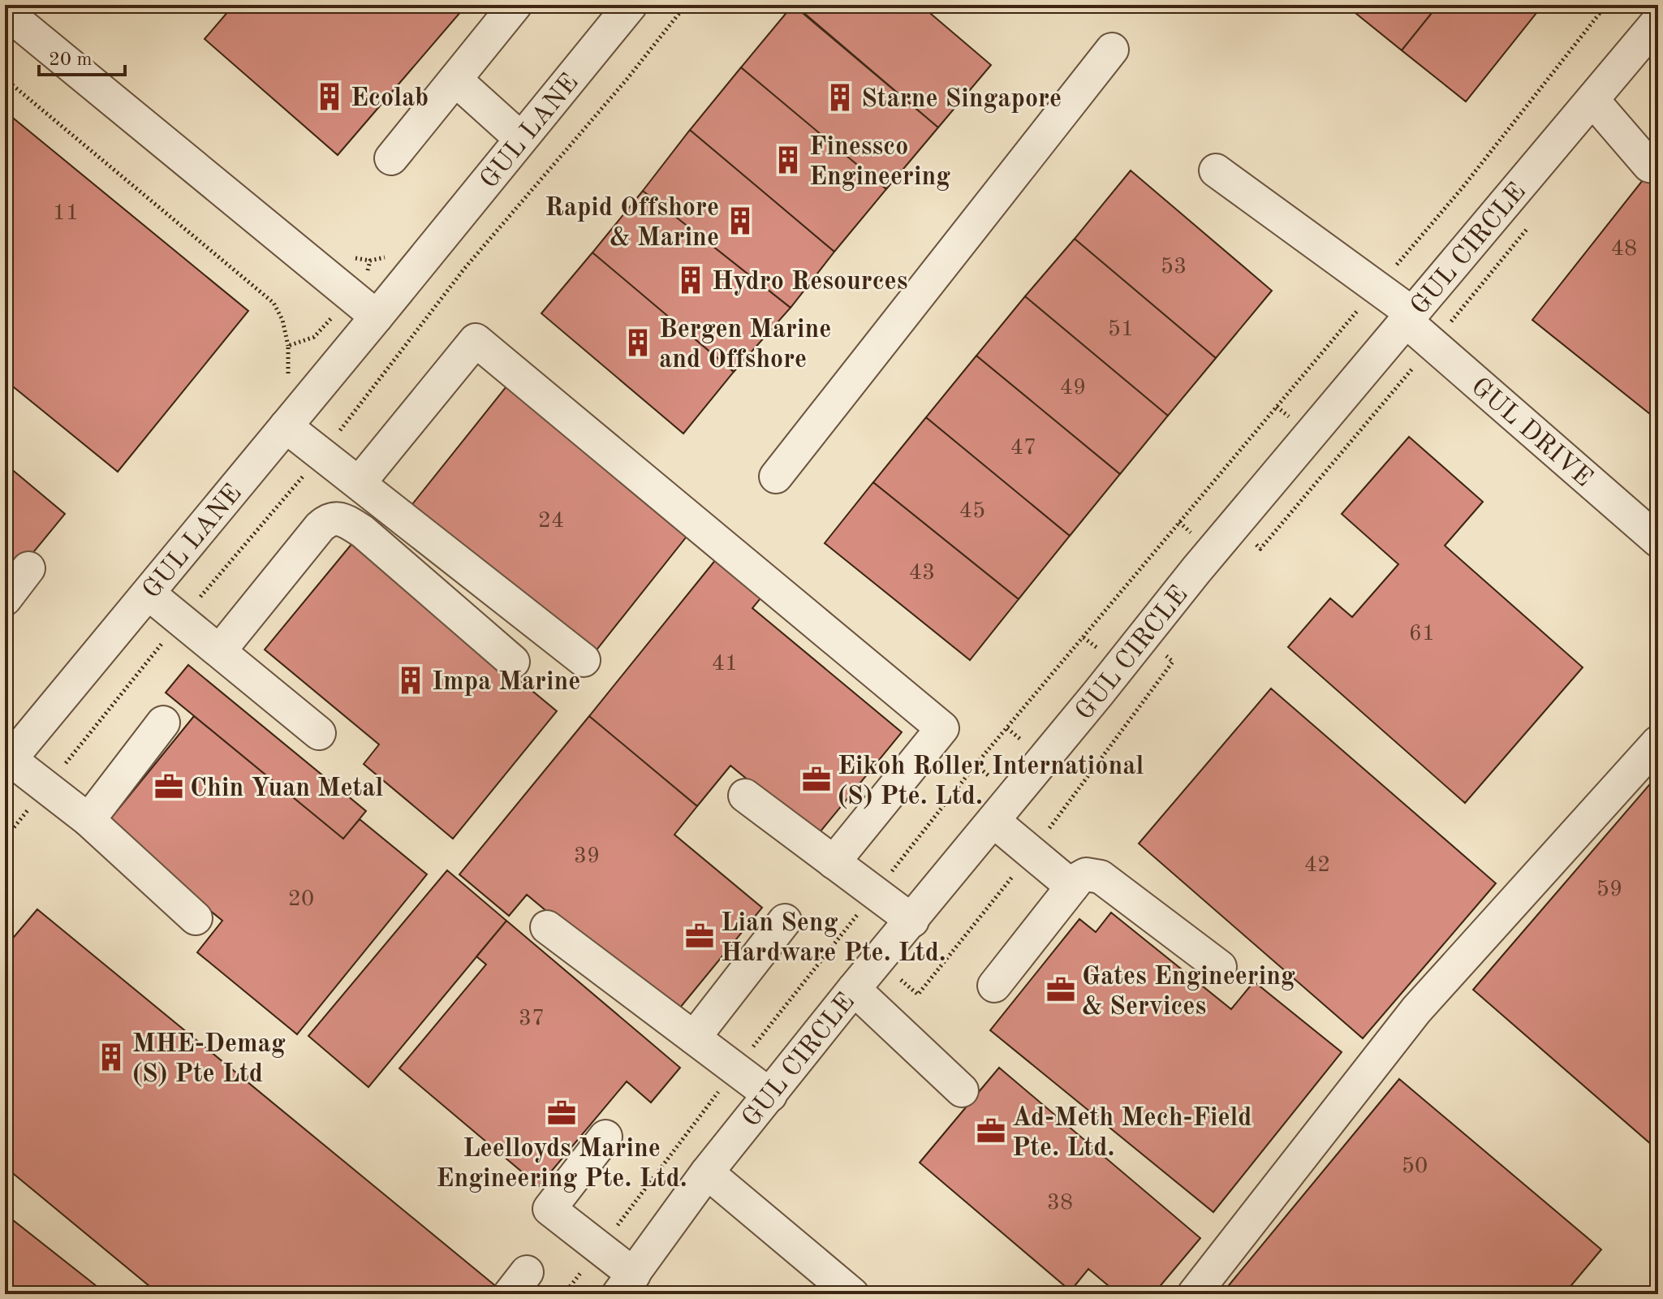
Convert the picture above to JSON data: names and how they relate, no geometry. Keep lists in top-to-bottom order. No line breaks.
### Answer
{"streets":{"street":["GUL LANE","GUL CIRCLE","GUL DRIVE"]},"crossings":[["GUL CIRCLE","GUL DRIVE"]],"places":{"building":["Ecolab","Starne Singapore","Finessco Engineering","Rapid Offshore & Marine","Hydro Resources","Bergen Marine and Offshore","Impa Marine","MHE-Demag (S) Pte Ltd"],"office":["Eikoh Roller International (S) Pte. Ltd.","Chin Yuan Metal","Lian Seng Hardware Pte. Ltd.","Gates Engineering & Services","Leelloyds Marine Engineering Pte. Ltd.","Ad-Meth Mech-Field Pte. Ltd."]},"house_numbers":["11","48","53","51","49","47","45","24","43","61","41","39","42","59","20","37","50","38"],"scale_bar":"20 m"}
